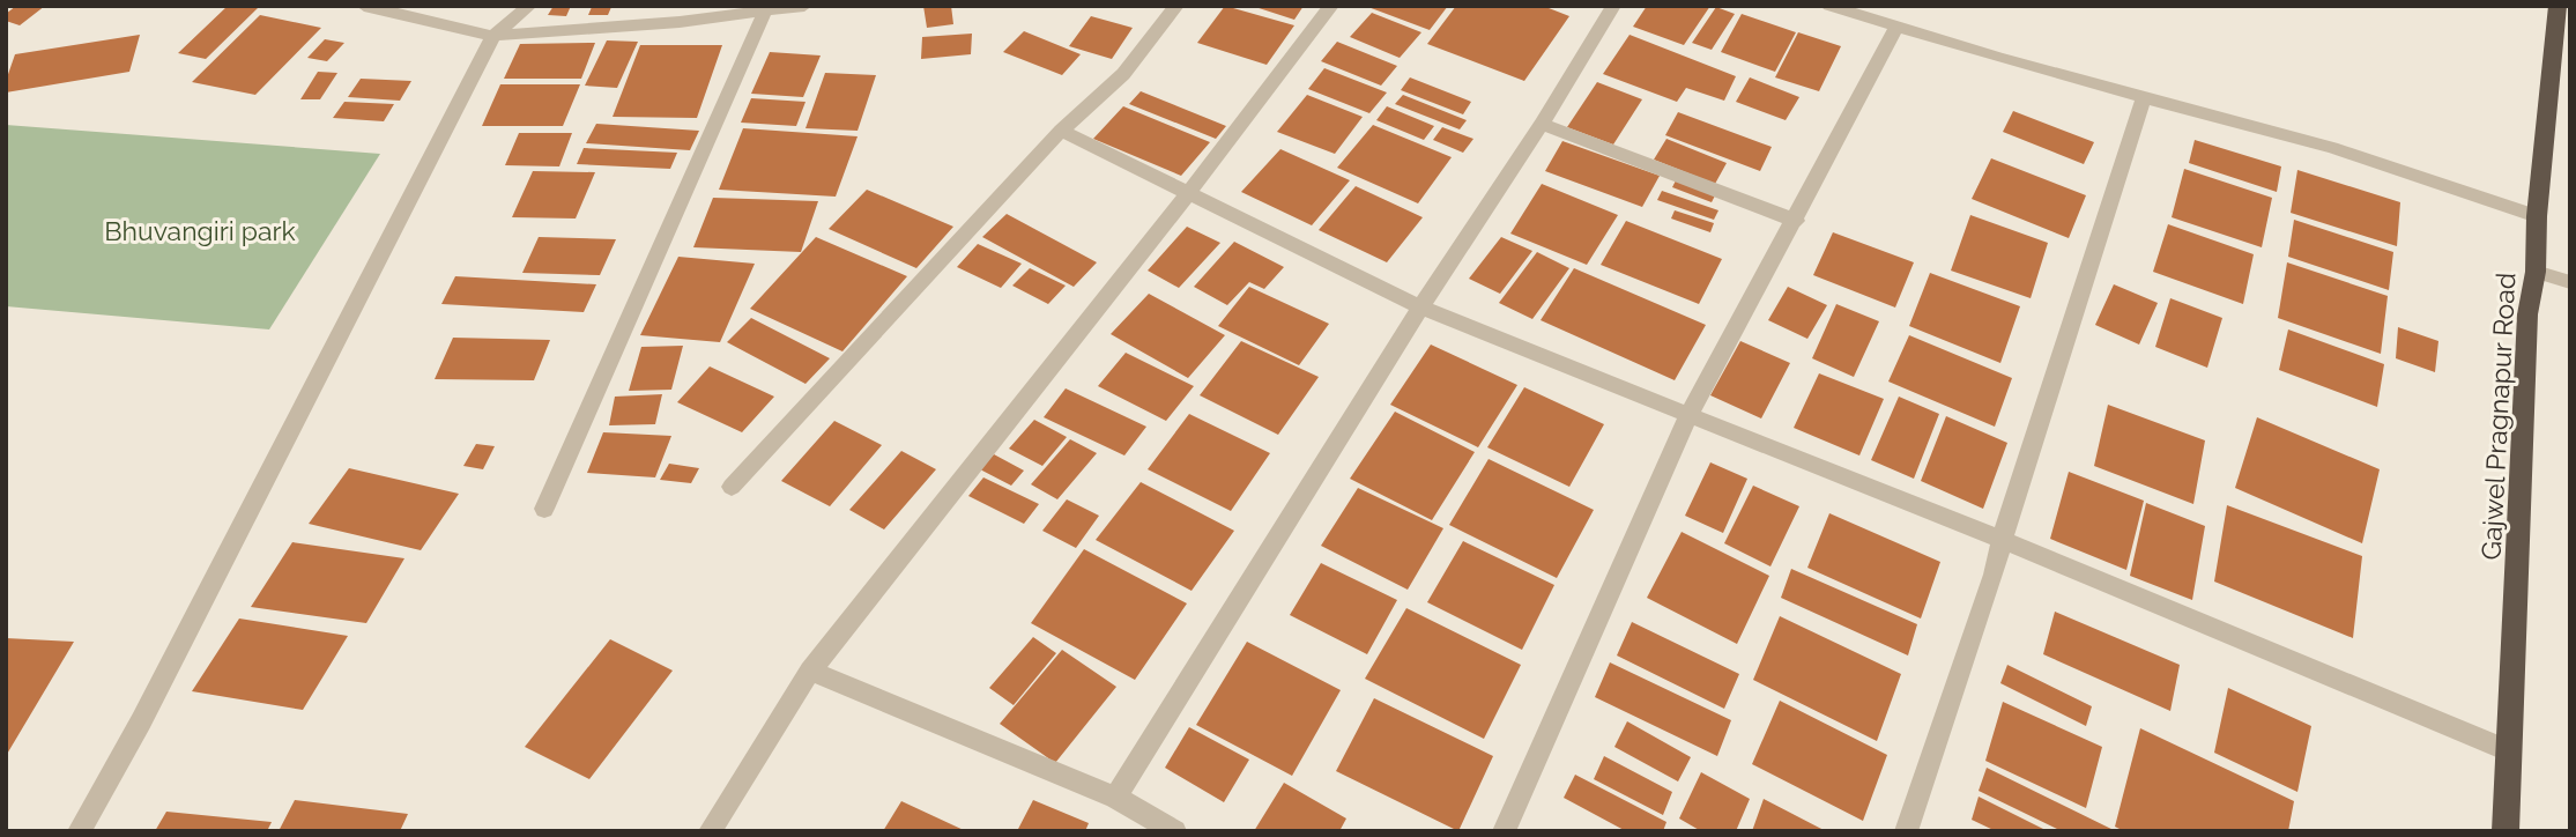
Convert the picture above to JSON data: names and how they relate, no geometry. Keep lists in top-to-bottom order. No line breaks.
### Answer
{"streets":{"highway":["Gajwel Pragnapur Road"]},"parks":["Bhuvangiri park"]}
